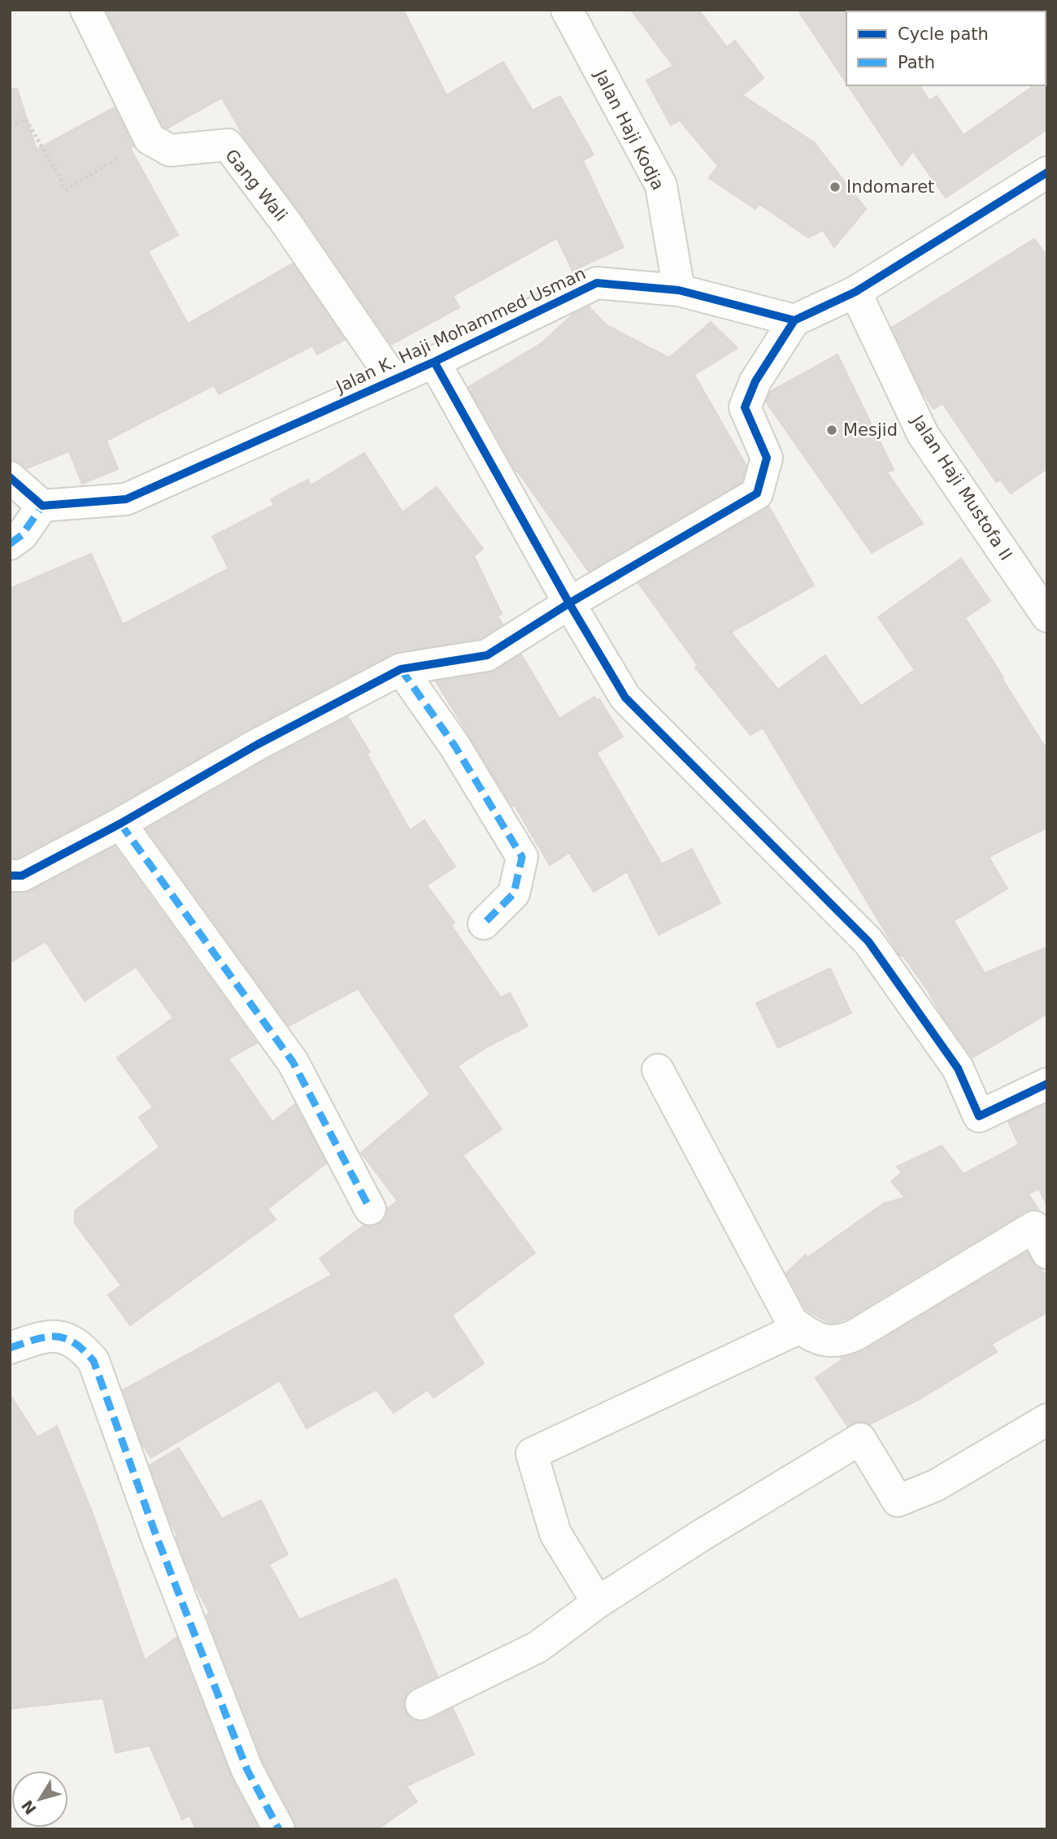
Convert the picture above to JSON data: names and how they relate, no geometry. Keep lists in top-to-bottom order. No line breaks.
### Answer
{"streets":{"street":["Jalan Haji Kodja","Gang Wali","Jalan K. Haji Mohammed Usman","Jalan Haji Mustofa II"]},"crossings":[["Jalan Haji Kodja","Jalan K. Haji Mohammed Usman"],["Gang Wali","Jalan K. Haji Mohammed Usman"]],"places":["Indomaret","Mesjid"],"legend":["Cycle path","Path"],"north":"bottom left"}
